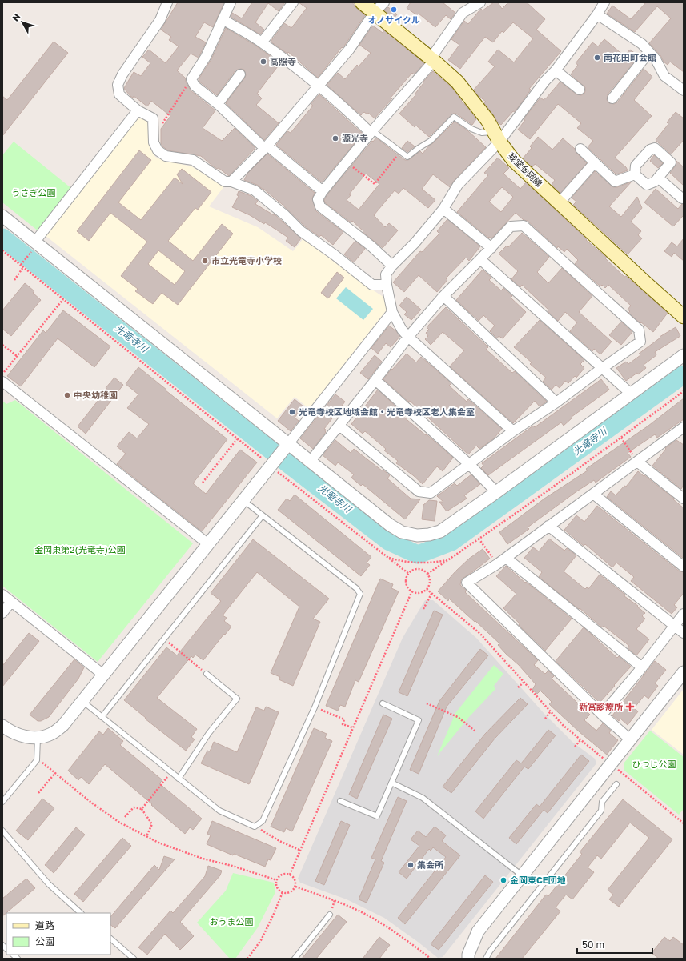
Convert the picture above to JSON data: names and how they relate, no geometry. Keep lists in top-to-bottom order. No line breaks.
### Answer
{"streets":{"main road":["我堂金岡線"]},"water":["光竜寺川"],"parks":["うさぎ公園","金岡東第2(光竜寺)公園","ひつじ公園","おうま公園"],"places":{"other":["オノサイクル","南花田町会館","高照寺","源光寺","市立光竜寺小学校","中央幼稚園","光竜寺校区地域会館・光竜寺校区老人集会室","集会所","金岡東CE団地"],"health":["新宮診療所"]},"legend":["道路","公園"],"scale_bar":"50 m","north":"top left"}
